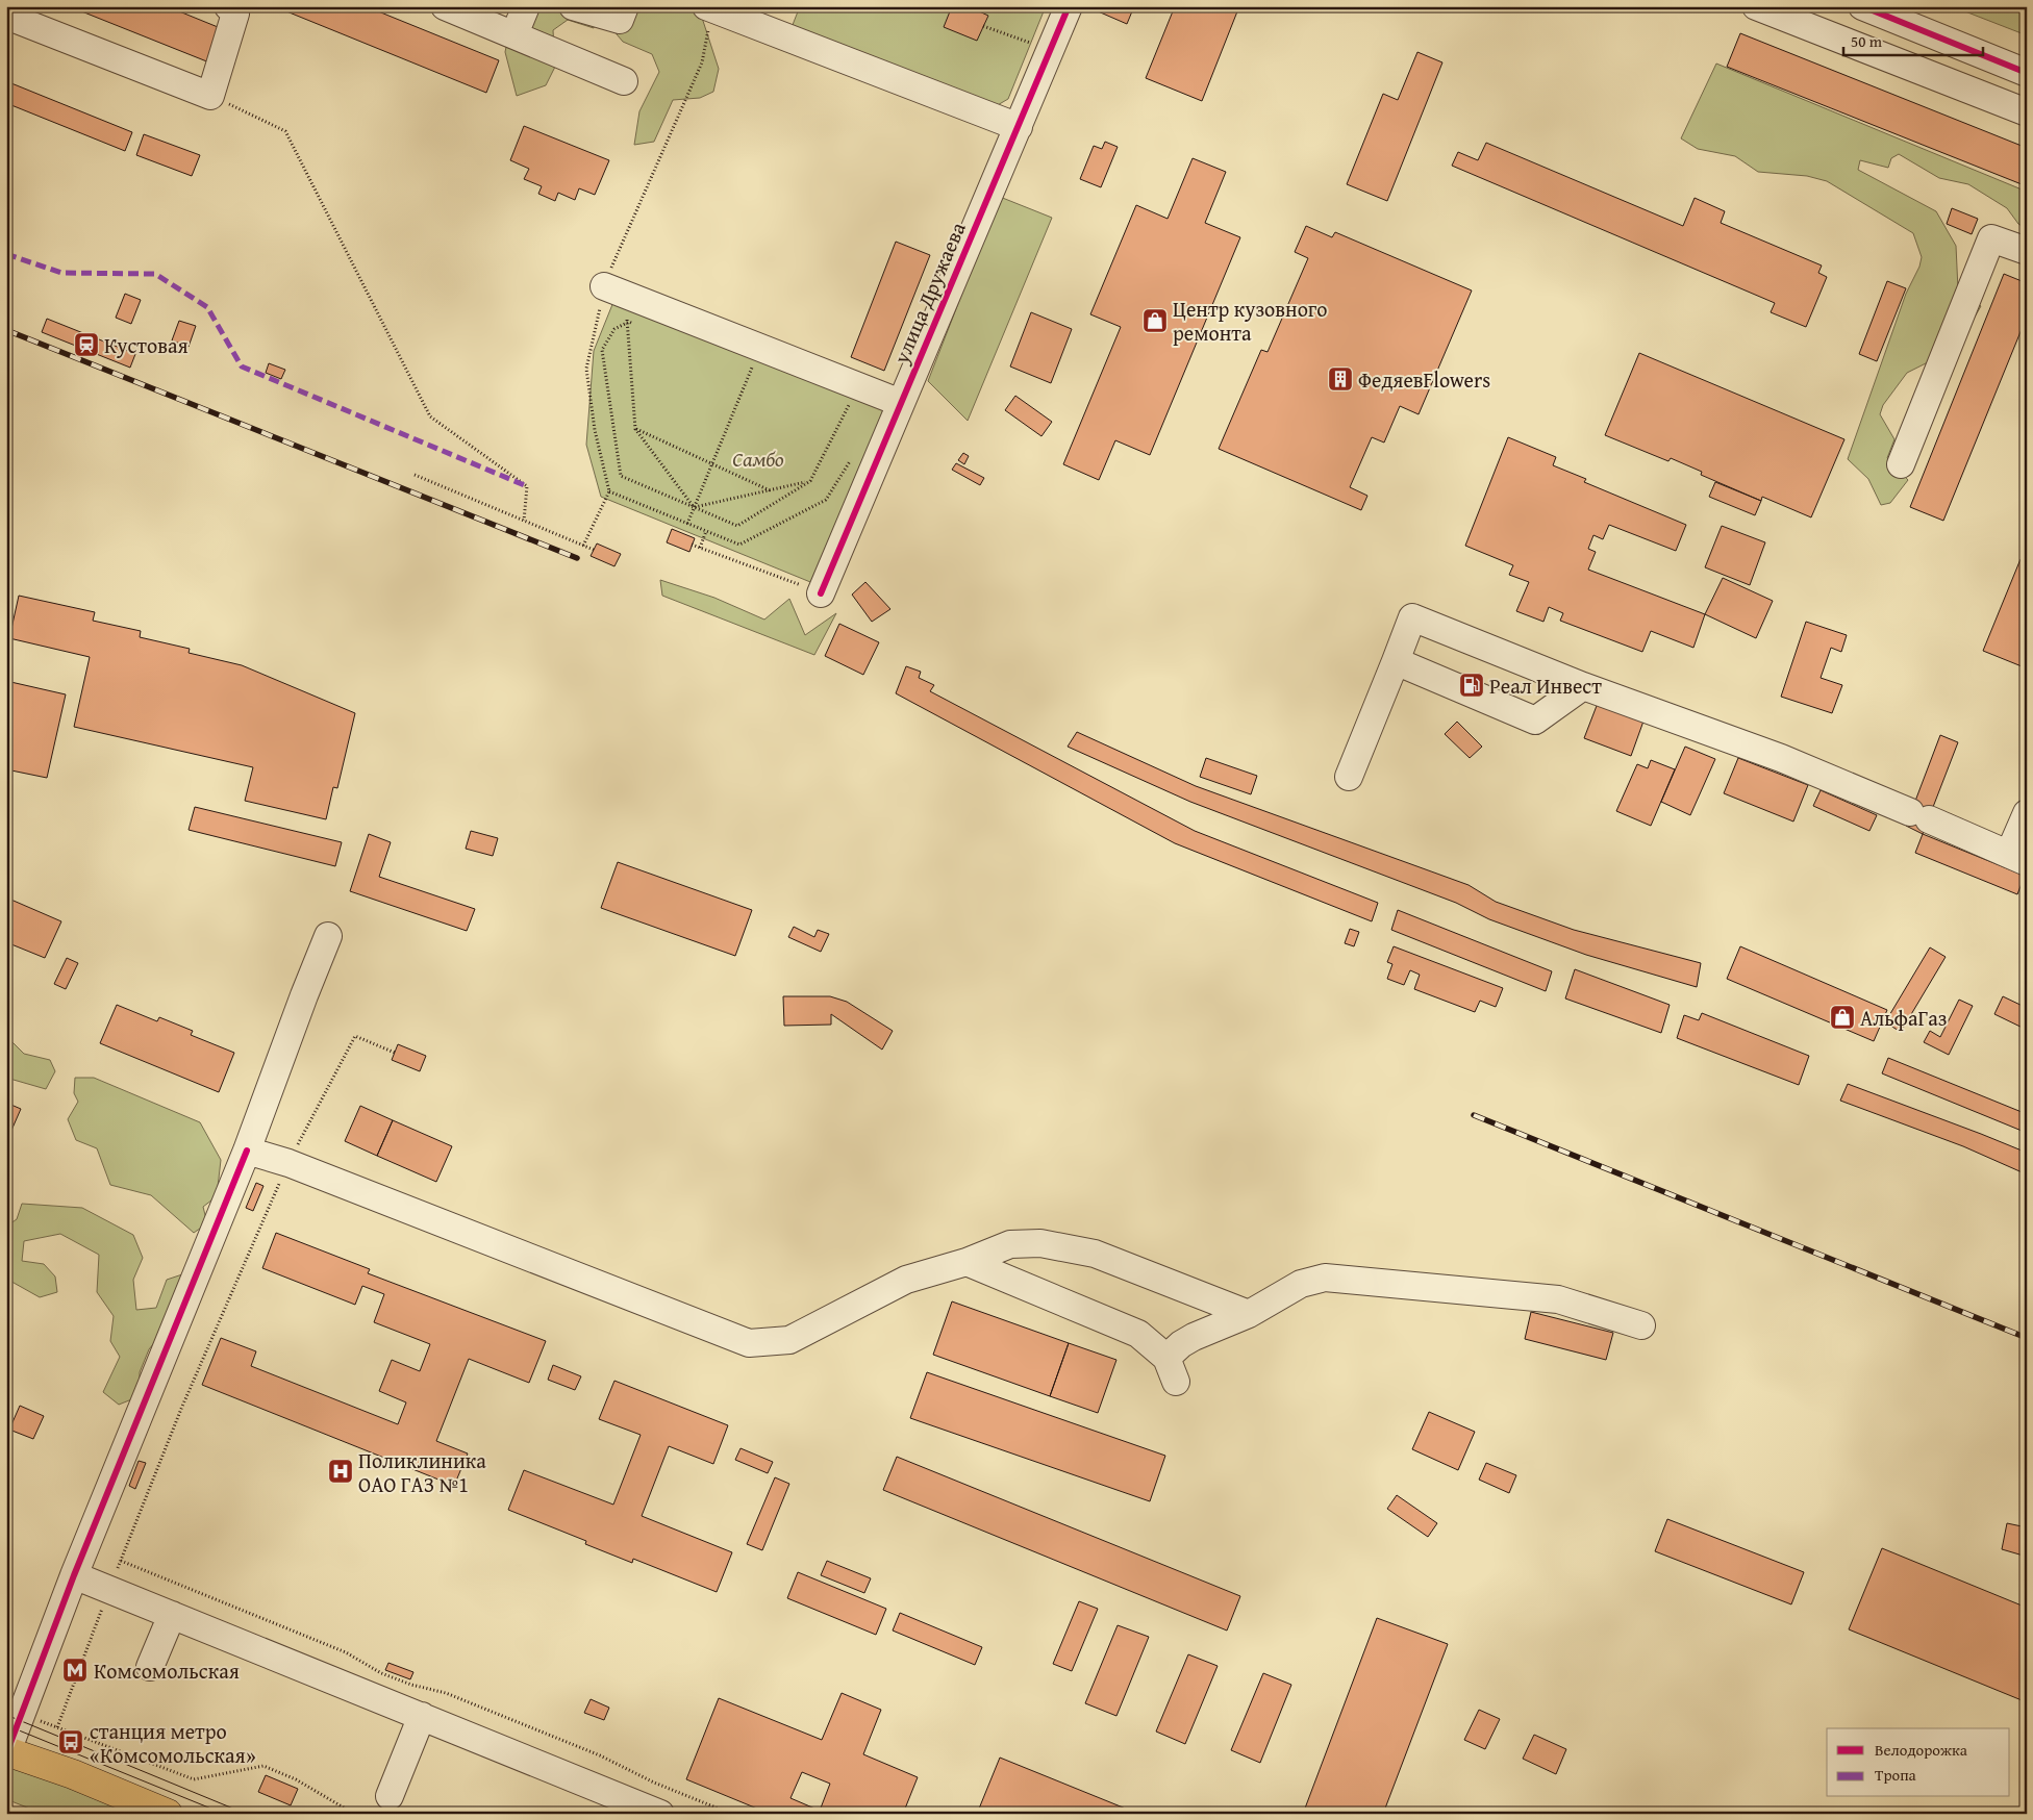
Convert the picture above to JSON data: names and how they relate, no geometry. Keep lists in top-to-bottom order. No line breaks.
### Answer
{"streets":{"street":["улица Дружаева"]},"parks":["Самбо"],"places":{"shop":["Центр кузовного ремонта","АльфаГаз"],"station":["Кустовая"],"building":["ФедяевFlowers"],"fuel station":["Реал Инвест"],"hospital":["Поликлиника ОАО ГАЗ №1"],"metro station":["Комсомольская"],"bus stop":["станция метро «Комсомольская»"]},"legend":["Велодорожка","Тропа"],"scale_bar":"50 m"}
